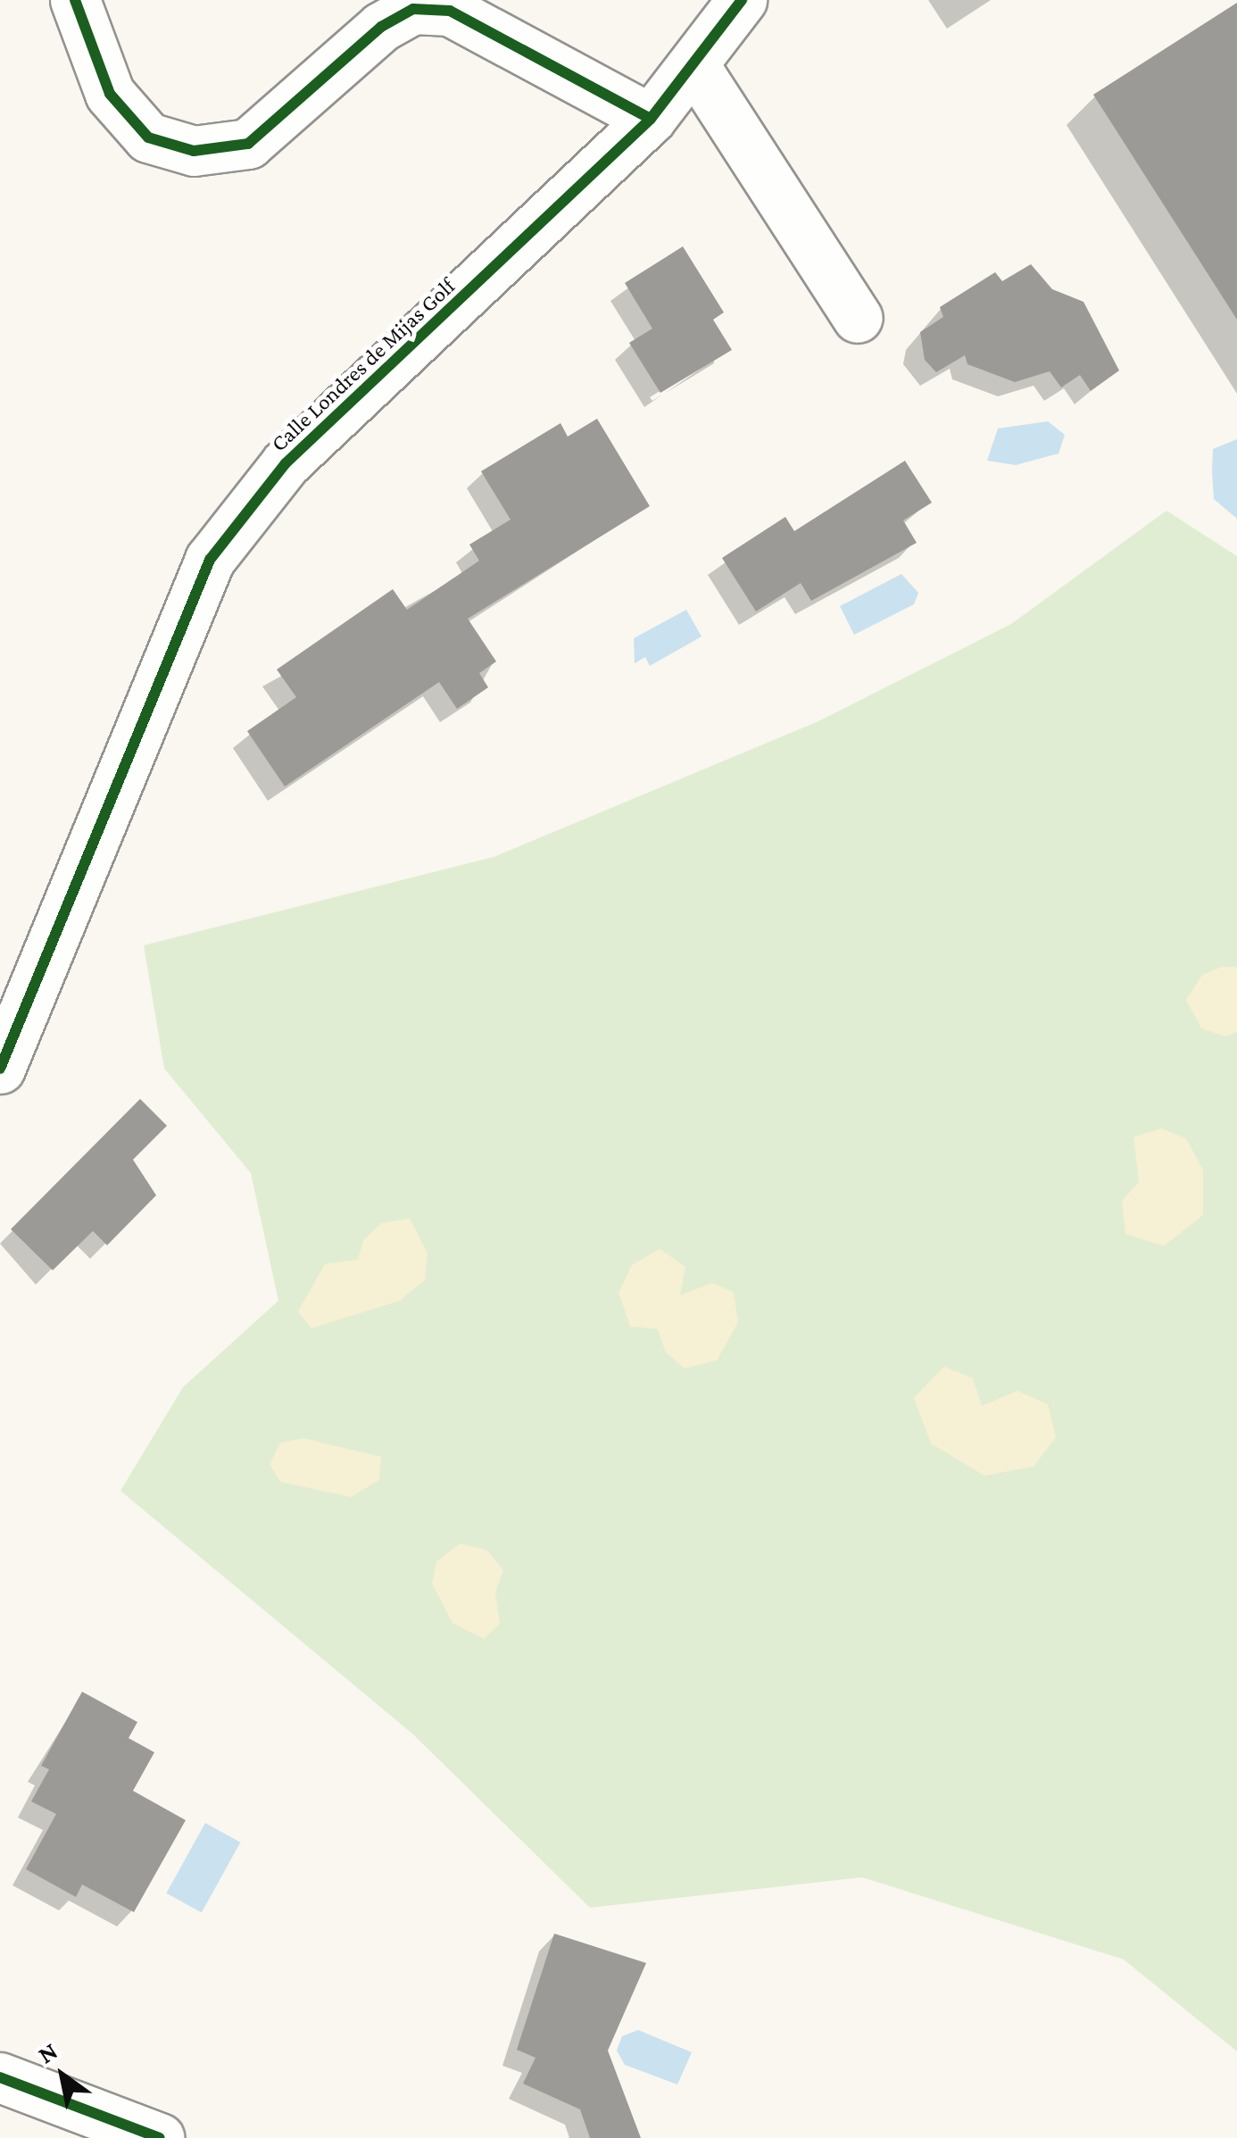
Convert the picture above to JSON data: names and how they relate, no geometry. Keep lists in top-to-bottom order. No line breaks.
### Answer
{"streets":{"street":["Calle Londres de Mijas Golf"]},"north":"top left"}
